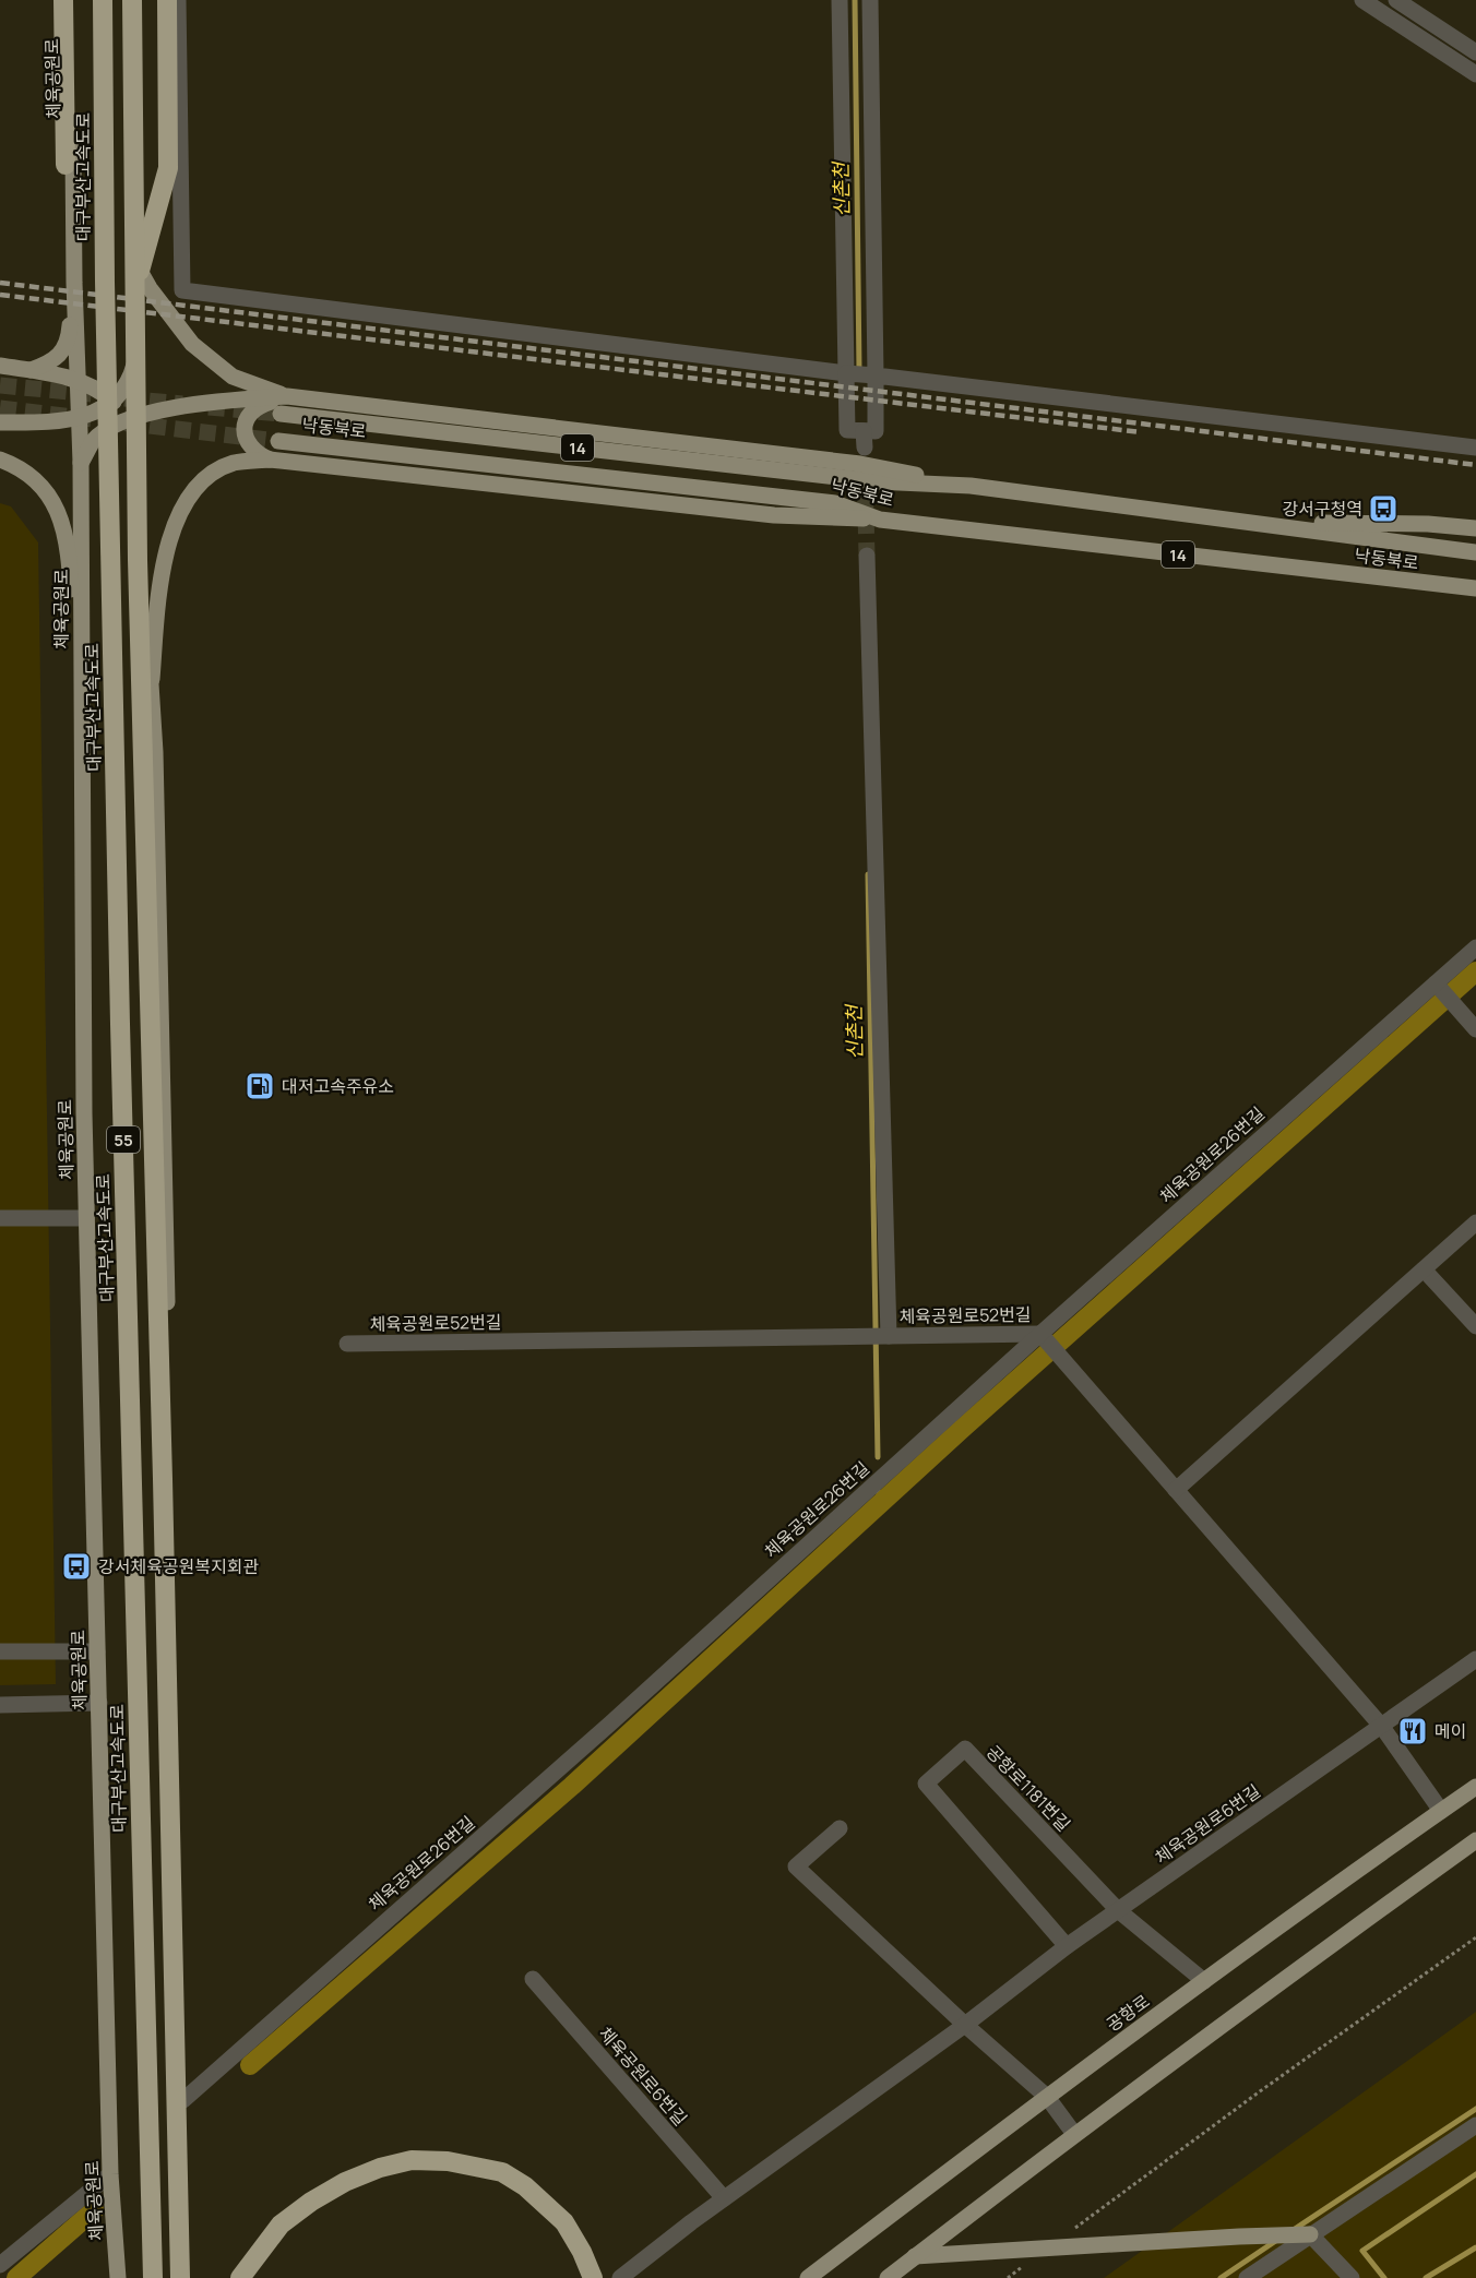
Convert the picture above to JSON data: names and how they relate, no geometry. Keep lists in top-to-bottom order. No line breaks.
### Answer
{"streets":{"highway":["대구부산고속도로","55"],"main road":["체육공원로","낙동북로","14","공항로"],"street":["체육공원로26번길","체육공원로52번길","공항로1181번길","체육공원로6번길"]},"crossings":[["체육공원로26번길","체육공원로52번길"],["체육공원로52번길","체육공원로6번길"],["체육공원로52번길","공항로"],["공항로1181번길","체육공원로6번길"],["공항로1181번길","공항로"]],"water":["신촌천"],"places":{"bus stop":["강서구청역","강서체육공원복지회관"],"fuel station":["대저고속주유소"],"restaurant":["메이"]}}
